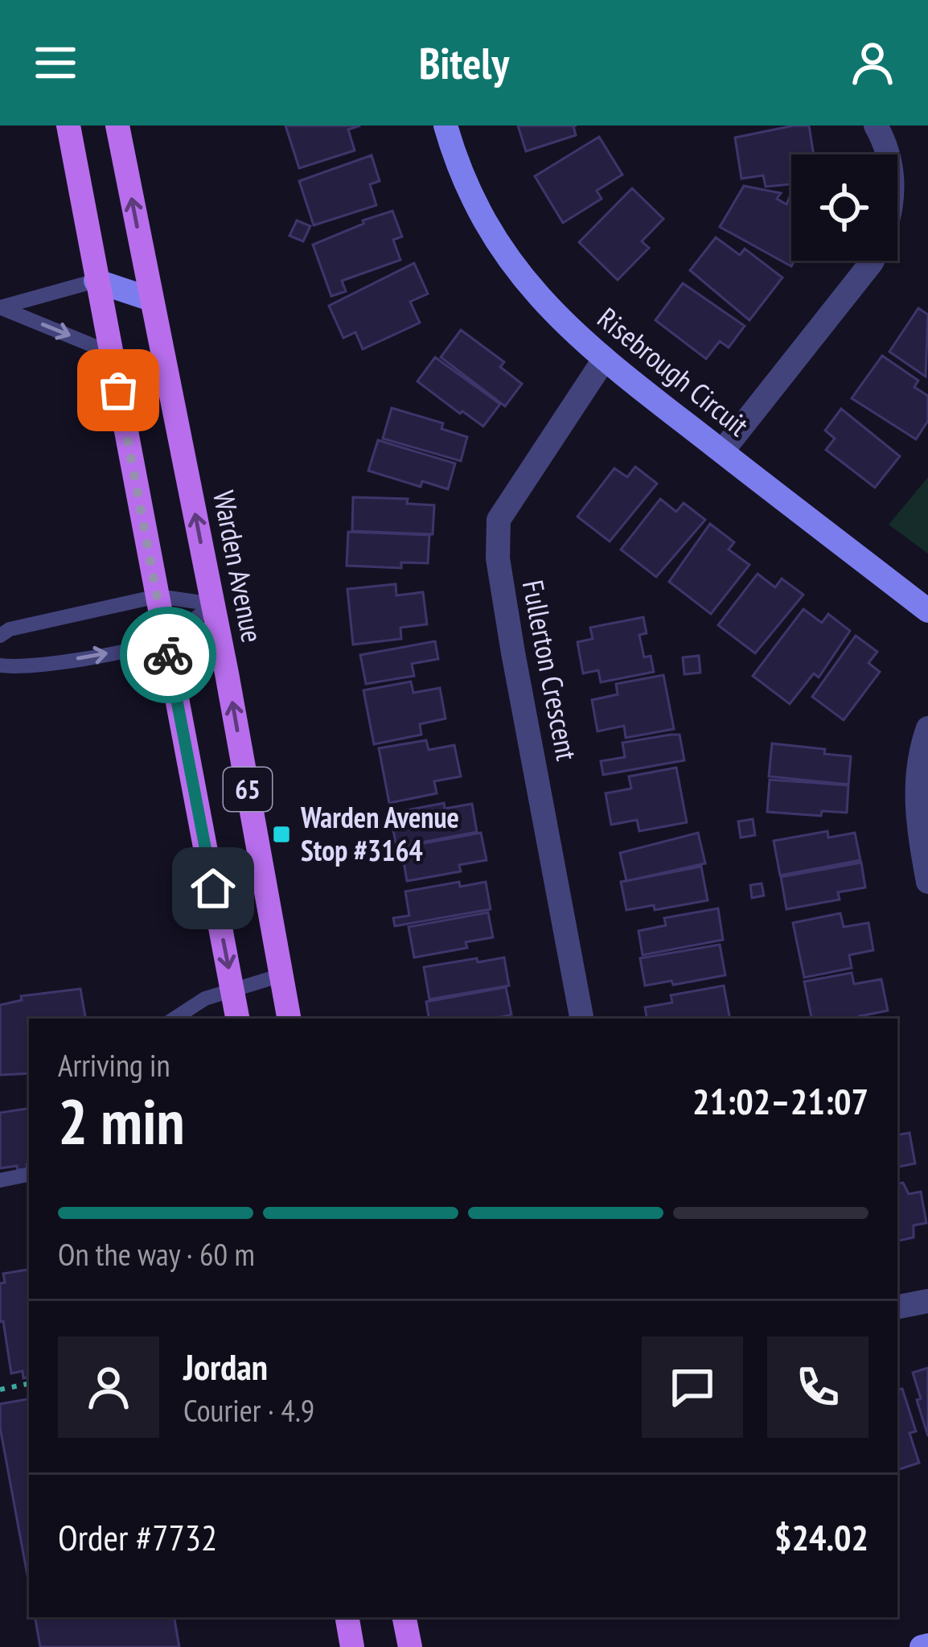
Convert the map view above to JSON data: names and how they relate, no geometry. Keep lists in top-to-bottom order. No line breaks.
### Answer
{"streets":{"main road":["Warden Avenue","65"],"street":["Risebrough Circuit","Fullerton Crescent"]},"crossings":[["Risebrough Circuit","Fullerton Crescent"]],"places":{"transit":["Warden Avenue Stop #3164"]},"page":{"header":"Bitely","heading":["2 min","Arriving in","21:02–21:07"],"panel":["Jordan","Courier · 4.9","Order #7732","$24.02"],"bar":"On the way · 60 m"}}
